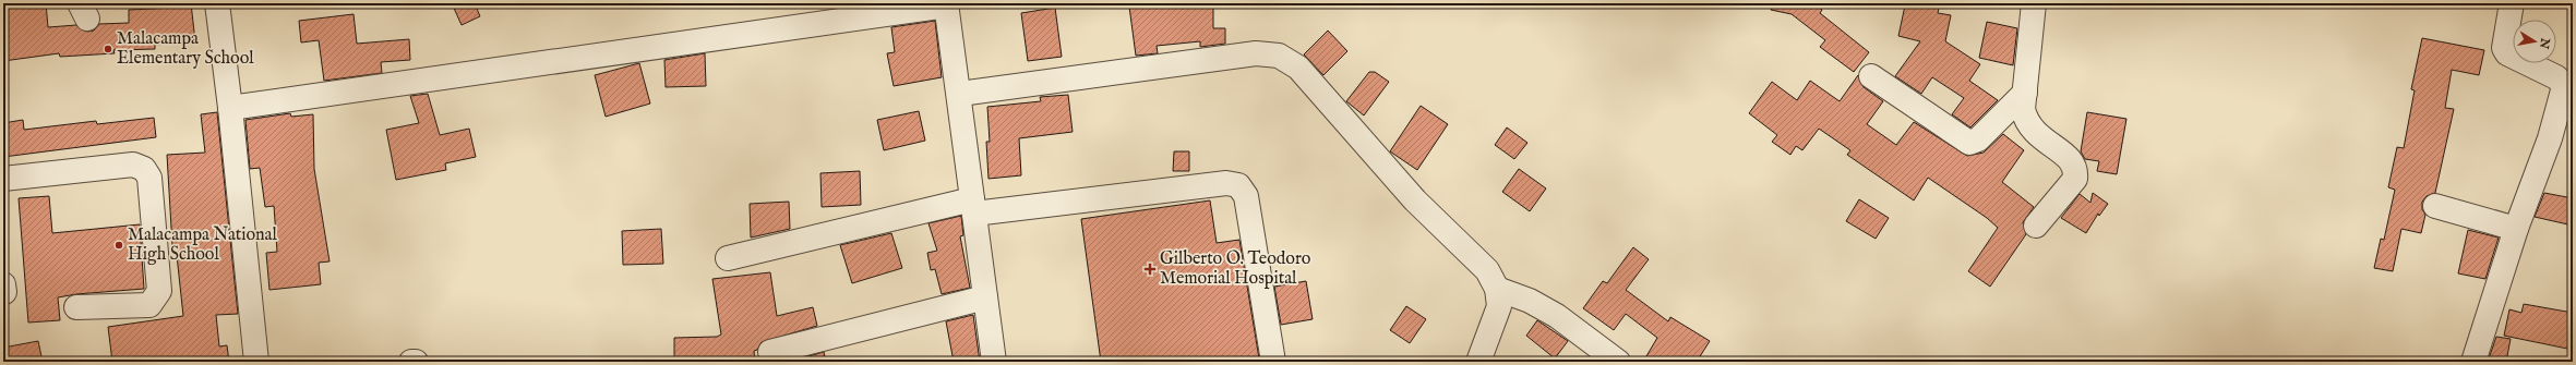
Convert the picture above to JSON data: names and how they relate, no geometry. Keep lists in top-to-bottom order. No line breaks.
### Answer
{"places":{"other":["Malacampa Elementary School","Malacampa National High School"],"health":["Gilberto O. Teodoro Memorial Hospital"]},"north":"right"}
